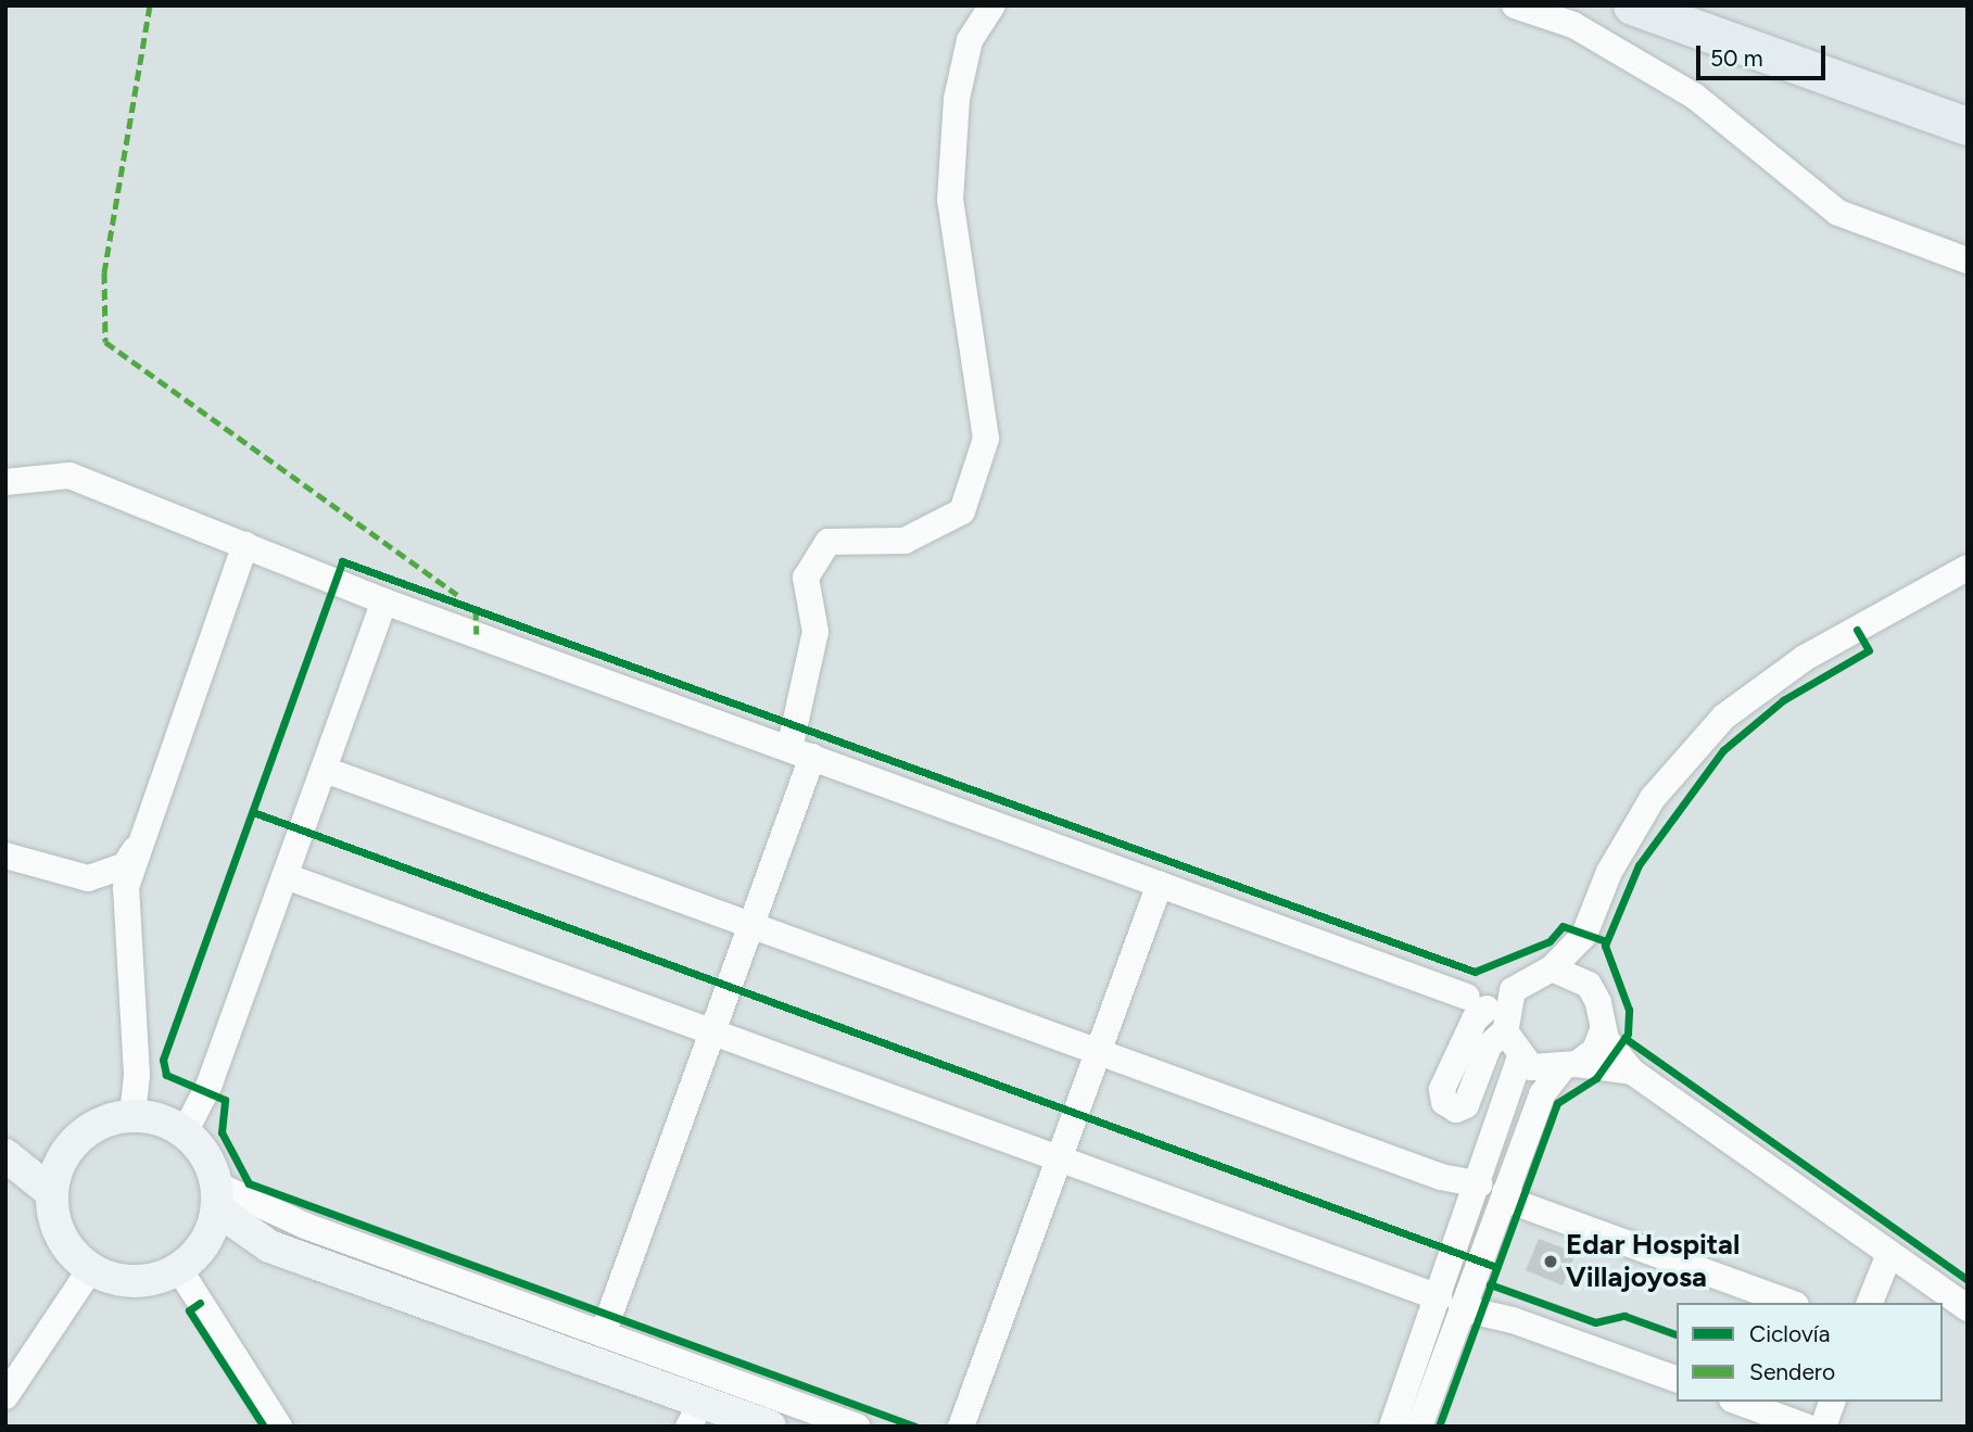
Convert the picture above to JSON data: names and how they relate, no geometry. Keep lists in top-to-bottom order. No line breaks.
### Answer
{"places":["Edar Hospital Villajoyosa"],"legend":["Ciclovía","Sendero"],"scale_bar":"50 m"}
